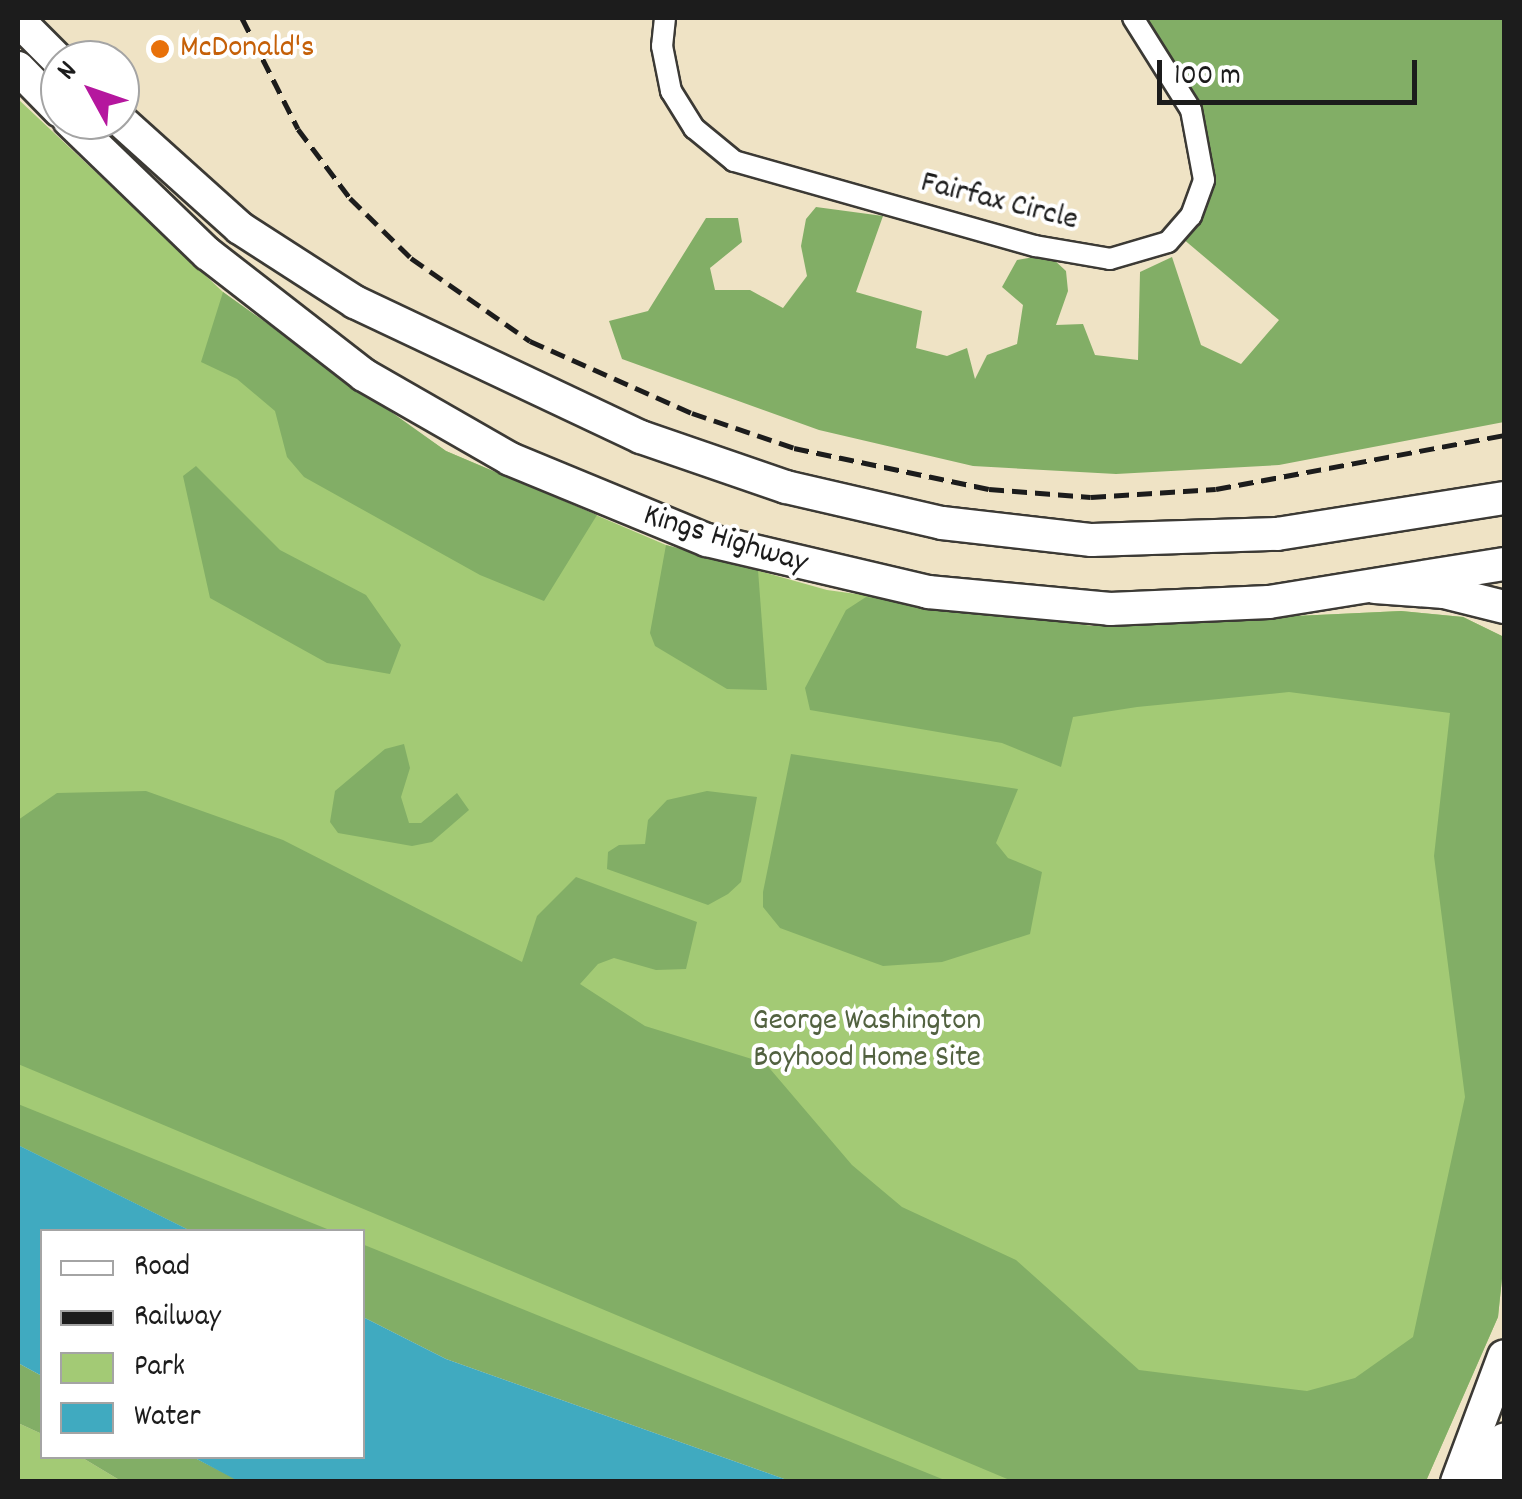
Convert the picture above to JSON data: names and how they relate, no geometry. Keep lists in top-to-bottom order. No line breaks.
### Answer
{"streets":{"main road":["Kings Highway"],"street":["Fairfax Circle"]},"parks":["George Washington Boyhood Home Site"],"places":["McDonald's"],"legend":["Road","Railway","Park","Water"],"scale_bar":"100 m","north":"top left"}
